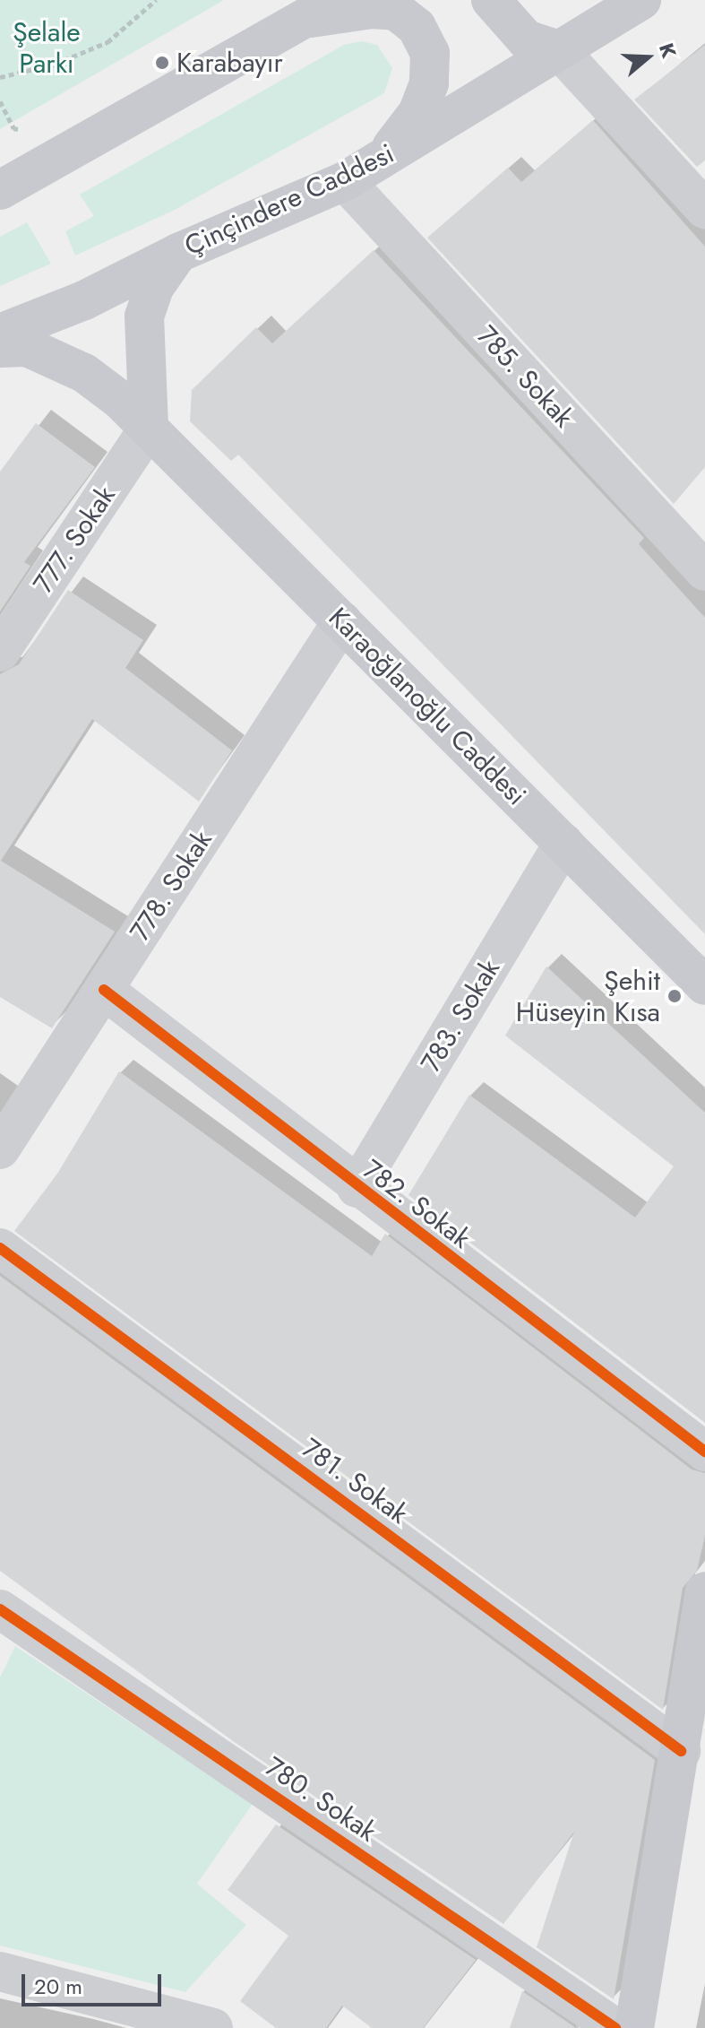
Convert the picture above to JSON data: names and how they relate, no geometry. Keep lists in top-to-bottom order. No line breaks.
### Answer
{"streets":{"main road":["Çinçindere Caddesi","Karaoğlanoğlu Caddesi"],"street":["785. Sokak","777. Sokak","778. Sokak","783. Sokak","782. Sokak","781. Sokak","780. Sokak"]},"crossings":[["Çinçindere Caddesi","785. Sokak"],["777. Sokak","Karaoğlanoğlu Caddesi"],["Karaoğlanoğlu Caddesi","778. Sokak"],["Karaoğlanoğlu Caddesi","783. Sokak"],["778. Sokak","782. Sokak"],["783. Sokak","782. Sokak"]],"parks":["Şelale Parkı"],"places":["Karabayır","Şehit Hüseyin Kısa"],"scale_bar":"20 m","north":"right"}
